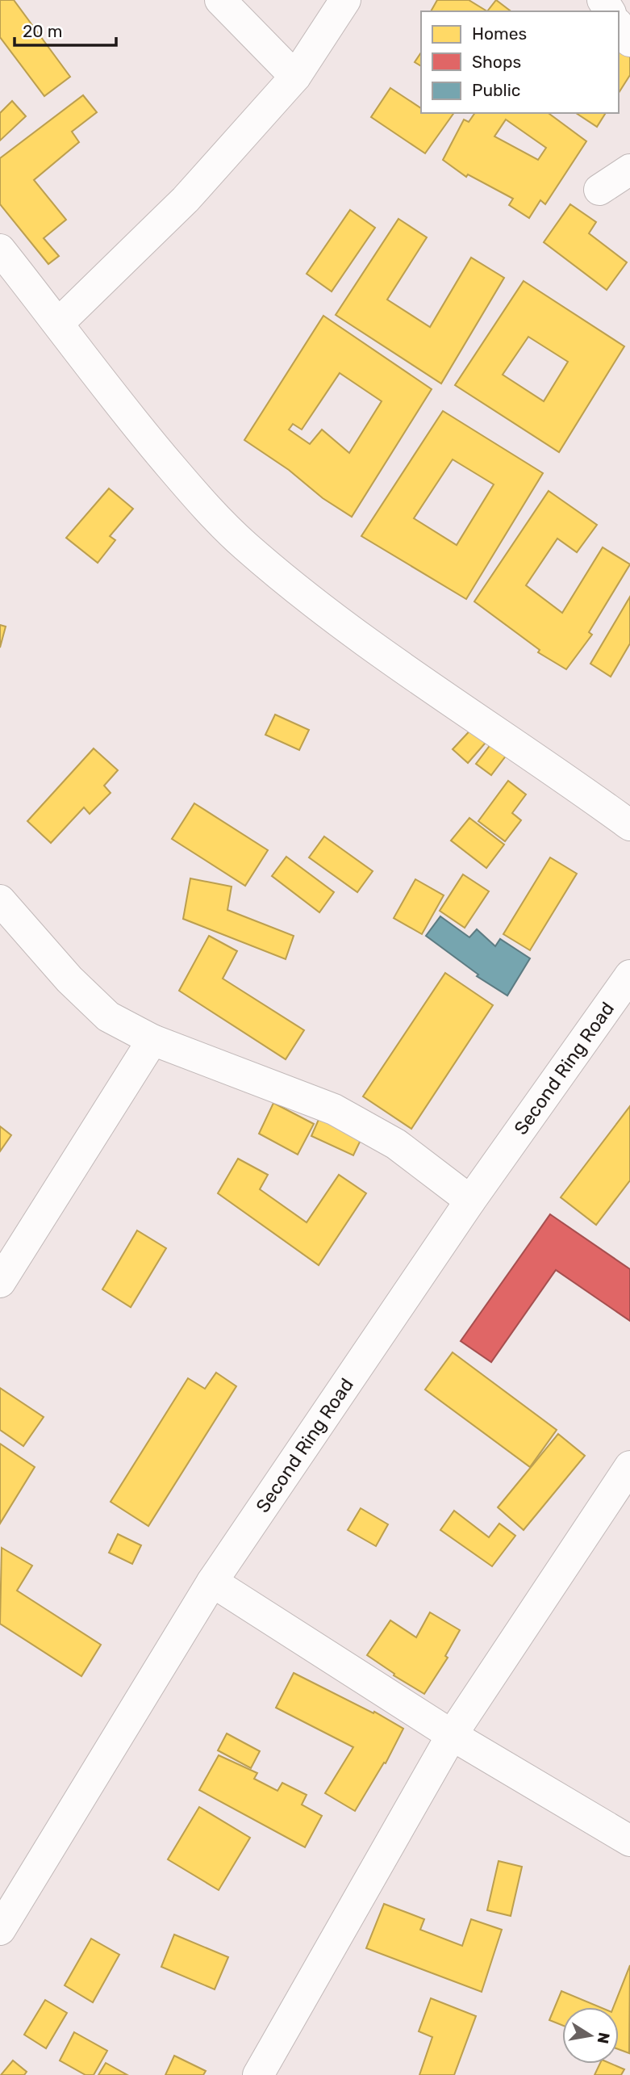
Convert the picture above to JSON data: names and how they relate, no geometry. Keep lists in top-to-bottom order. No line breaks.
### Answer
{"streets":{"street":["Second Ring Road"]},"legend":["Homes","Shops","Public"],"scale_bar":"20 m","north":"right"}
